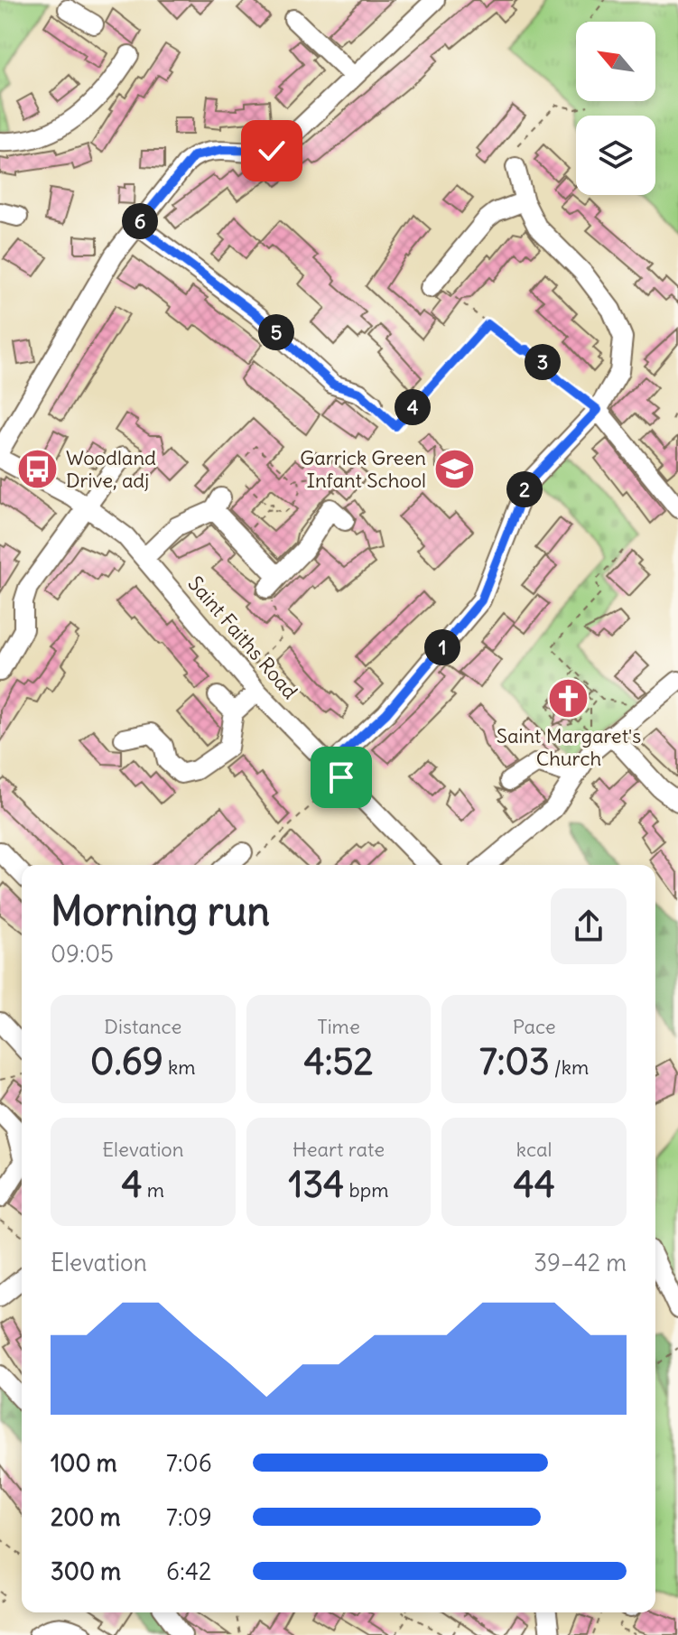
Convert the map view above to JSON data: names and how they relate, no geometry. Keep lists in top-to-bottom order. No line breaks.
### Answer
{"streets":{"street":["Saint Faiths Road"]},"places":{"bus stop":["Woodland Drive, adj"],"school or university":["Garrick Green Infant School"],"church":["Saint Margaret's Church"]},"north":"top left","page":{"pins":["6","5","3","4","2","1"],"heading":["Morning run","09:05"],"stats":[["Distance","0.69 km"],["Time","4:52"],["Pace","7:03 /km"],["Elevation","4 m"],["Heart rate","134 bpm"],["kcal","44"]],"chart":["Elevation","39–42 m"],"list":[{"name":"100 m","note":"7:06"},{"name":"200 m","note":"7:09"},{"name":"300 m","note":"6:42"}]}}
